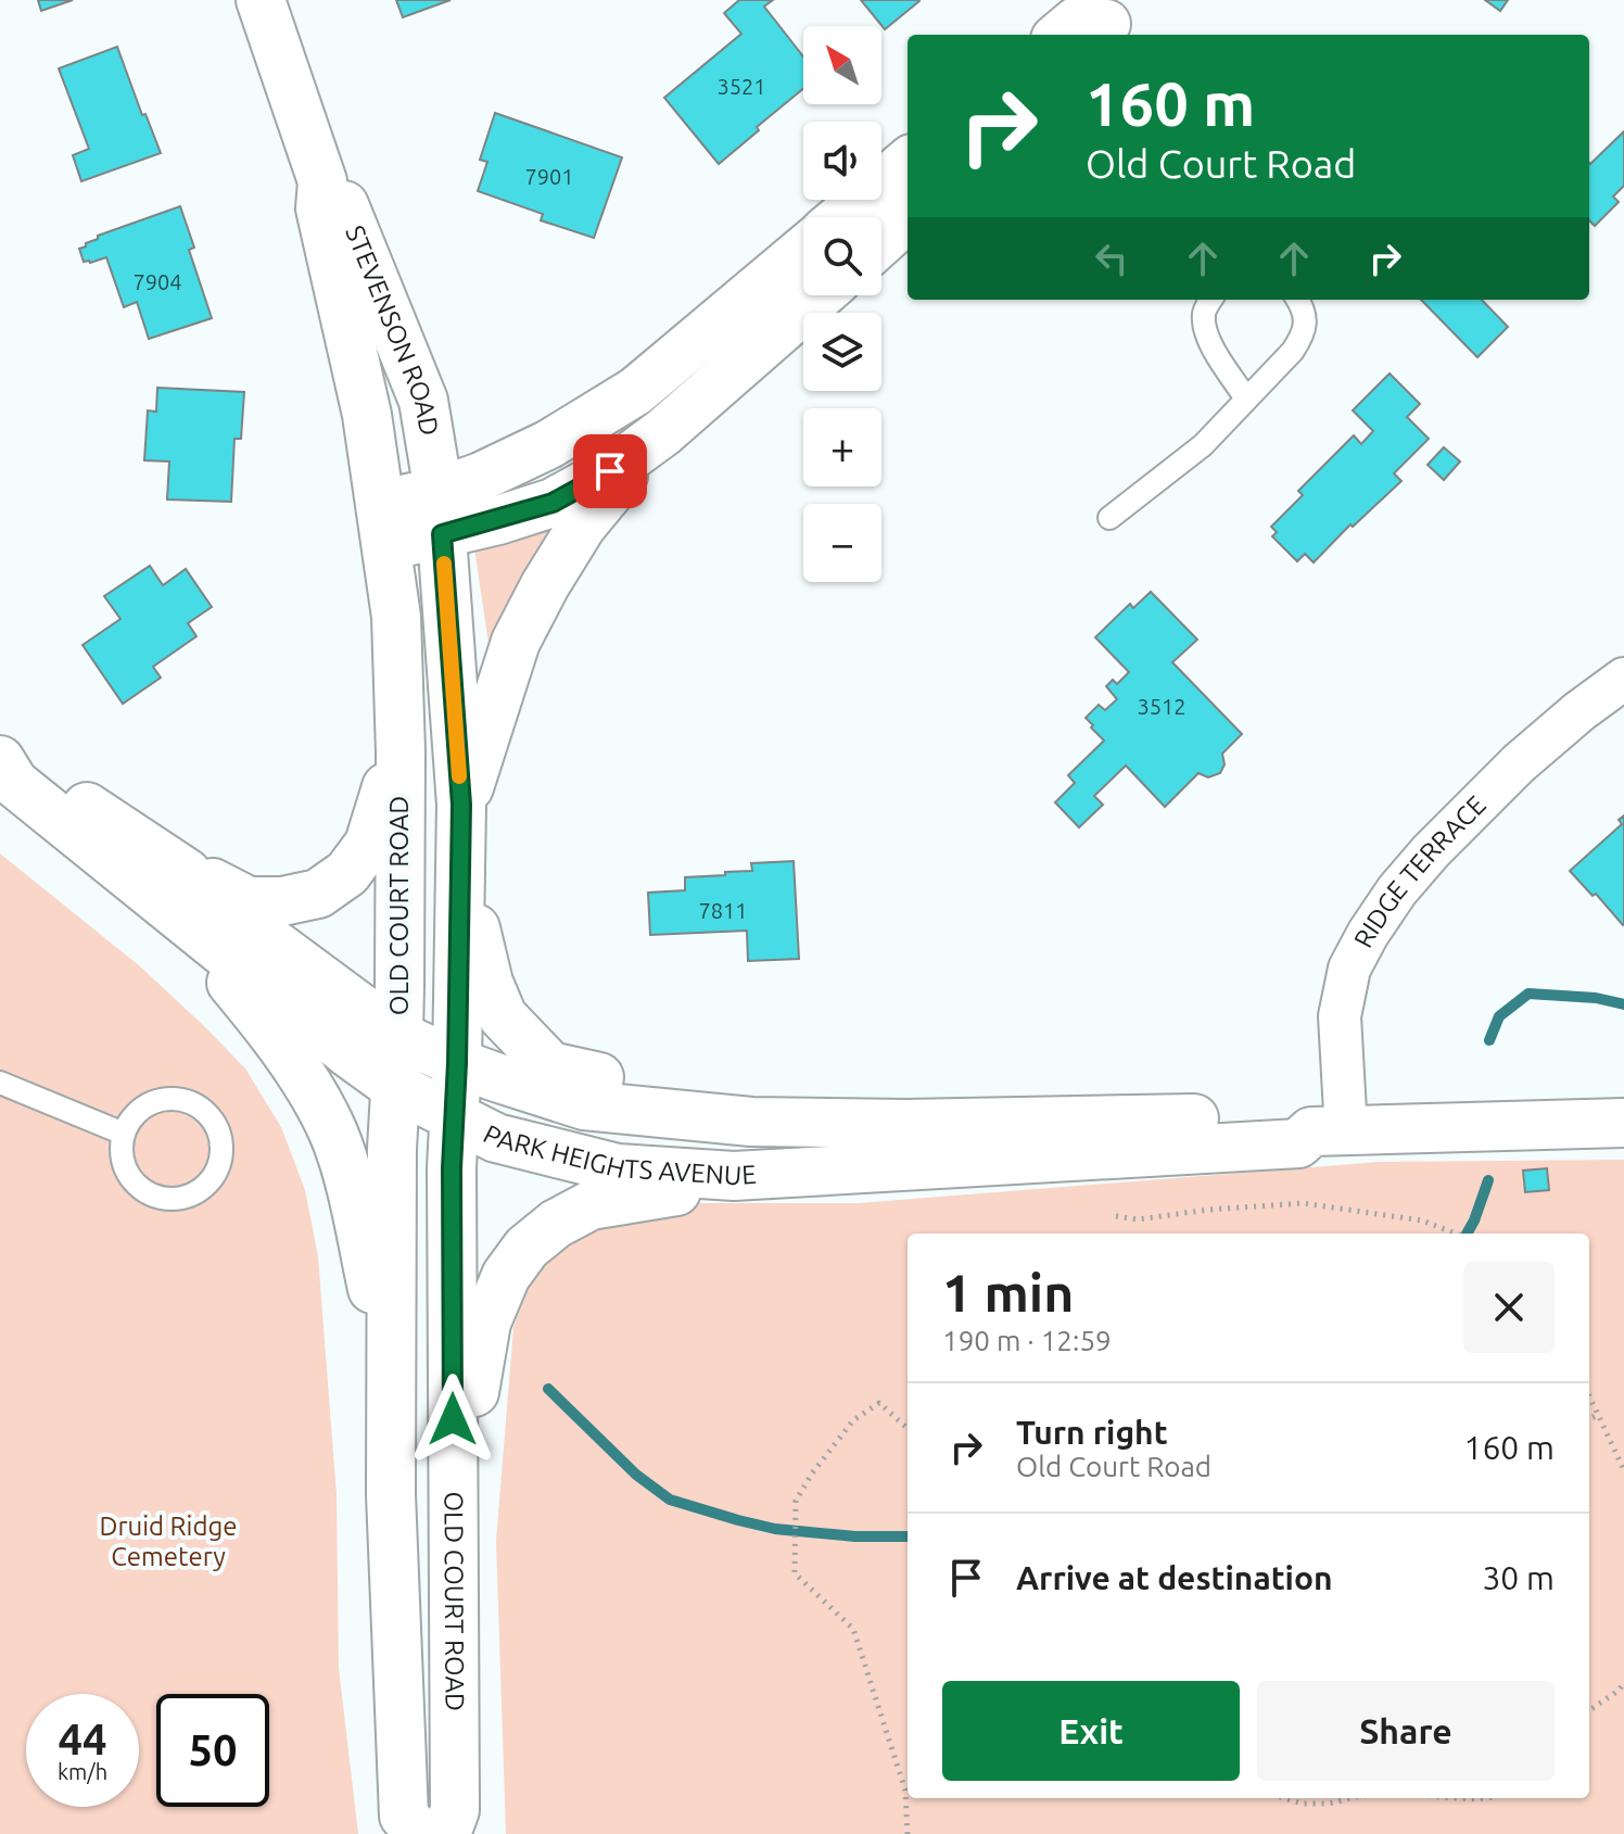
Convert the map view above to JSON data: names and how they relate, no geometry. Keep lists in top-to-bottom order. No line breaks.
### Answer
{"streets":{"main road":["STEVENSON ROAD","OLD COURT ROAD","PARK HEIGHTS AVENUE"],"street":["RIDGE TERRACE"]},"crossings":[["STEVENSON ROAD","OLD COURT ROAD"],["RIDGE TERRACE","PARK HEIGHTS AVENUE"],["OLD COURT ROAD","PARK HEIGHTS AVENUE"]],"parks":["Druid Ridge Cemetery"],"house_numbers":["3521","7901","7904","3512","7811"],"north":"top left","page":{"map_buttons":["+","−"],"turn":["160 m","Old Court Road"],"heading":["1 min","190 m · 12:59"],"list":[{"name":"Turn right","note":"Old Court Road","value":"160 m"},{"name":"Arrive at destination","value":"30 m"}],"buttons":["Exit","Share"],"speed":"44 km/h","limit":"50"}}
